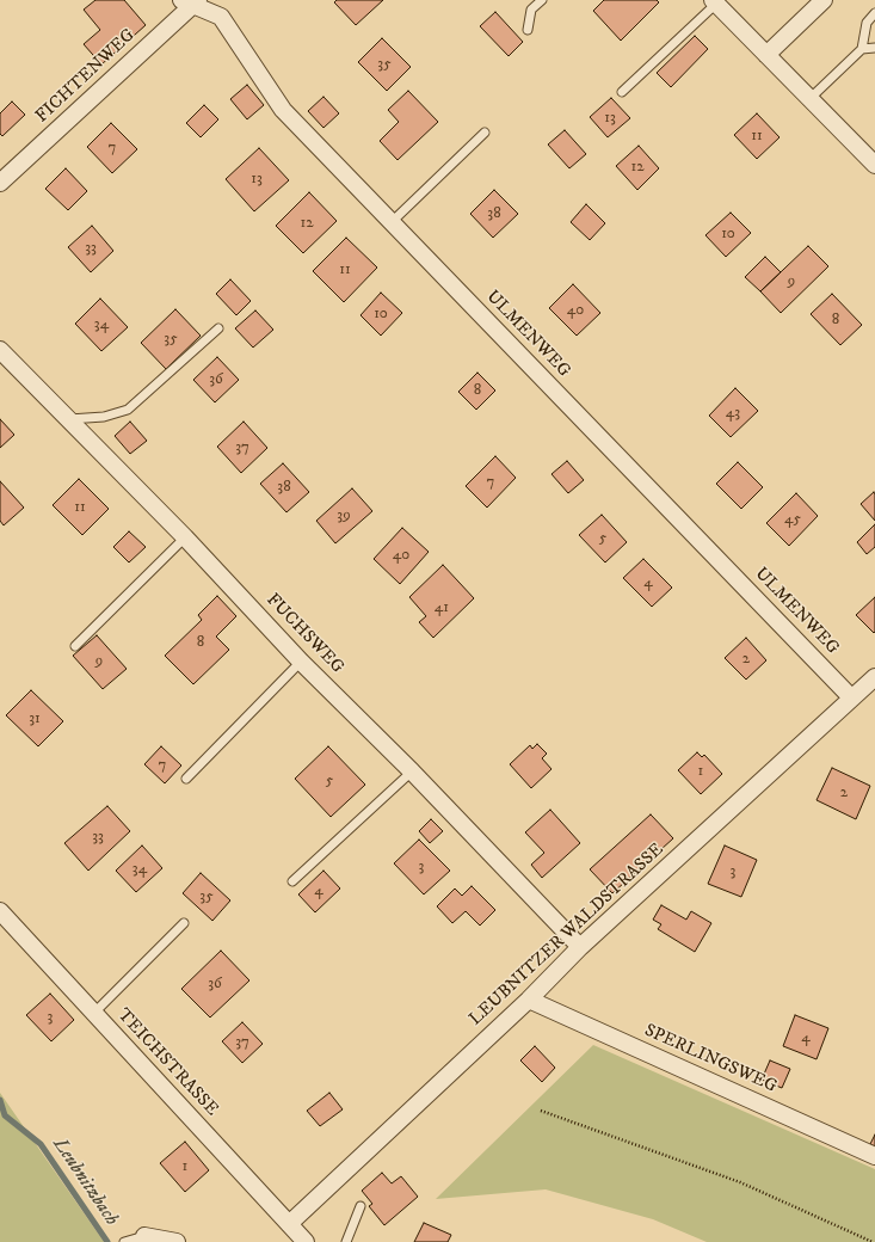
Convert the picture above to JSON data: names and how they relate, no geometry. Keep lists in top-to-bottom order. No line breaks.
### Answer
{"streets":{"street":["FICHTENWEG","ULMENWEG","FUCHSWEG","LEUBNITZER WALDSTRASSE","SPERLINGSWEG","TEICHSTRASSE"]},"crossings":[["FICHTENWEG","ULMENWEG"],["ULMENWEG","LEUBNITZER WALDSTRASSE"],["FUCHSWEG","LEUBNITZER WALDSTRASSE"],["LEUBNITZER WALDSTRASSE","SPERLINGSWEG"],["LEUBNITZER WALDSTRASSE","TEICHSTRASSE"]],"water":["Leubnitzbach"],"house_numbers":["35","13","11","7","12","13","38","12","10","33","11","9","40","10","8","34","35","36","8","43","37","7","38","11","39","45","5","40","4","41","8","2","9","31","7","1","5","2","33","3","34","3","4","35","36","3","4","37","1"]}
